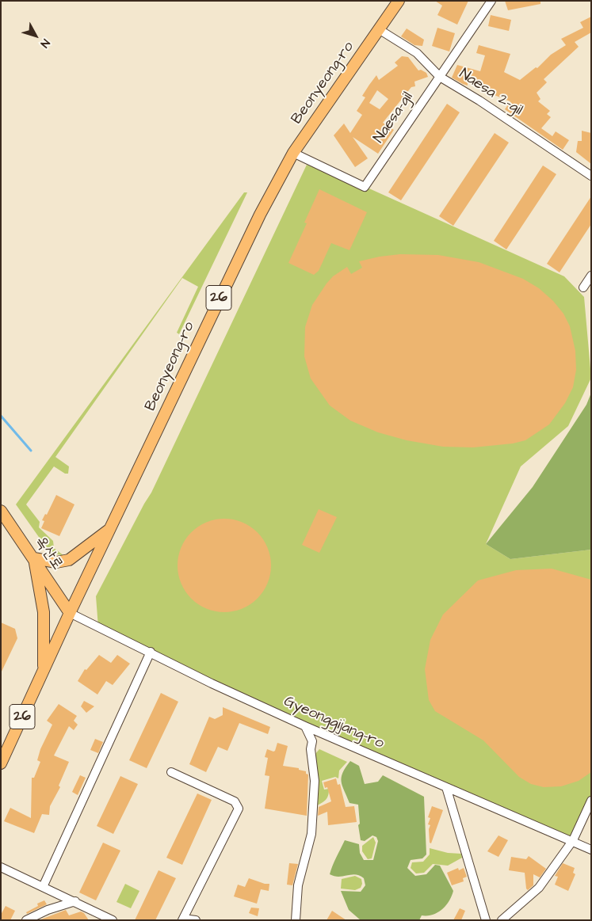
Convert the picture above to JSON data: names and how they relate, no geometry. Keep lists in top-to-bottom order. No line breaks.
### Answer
{"streets":{"main road":["Beonyeong-ro","26","옥산로"],"street":["Naesa 2-gil","Naesa-gil","Gyeonggijang-ro"]},"crossings":[["Beonyeong-ro","Naesa 2-gil"],["Beonyeong-ro","Naesa-gil"],["Beonyeong-ro","옥산로"],["Beonyeong-ro","Gyeonggijang-ro"],["Naesa 2-gil","Naesa-gil"],["옥산로","Gyeonggijang-ro"]],"north":"bottom right"}
